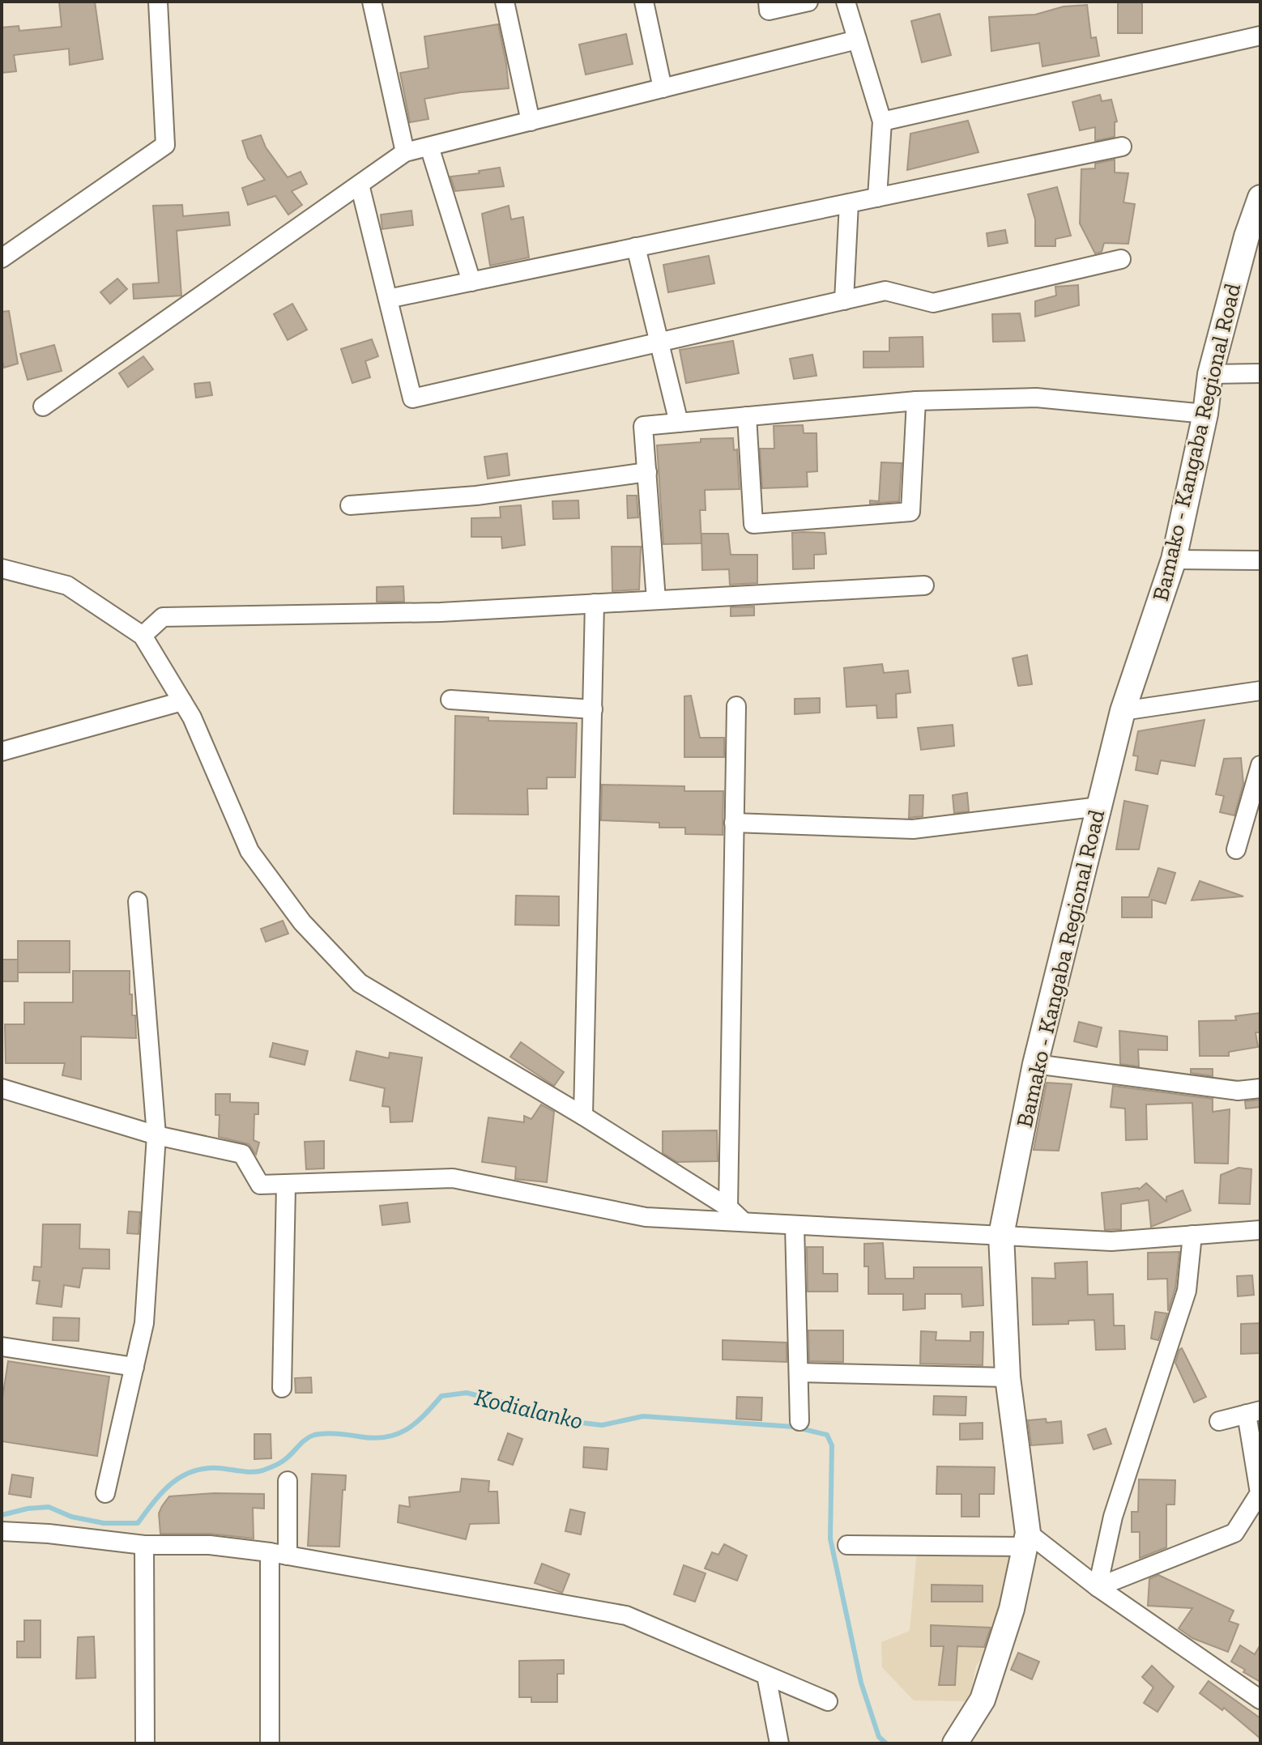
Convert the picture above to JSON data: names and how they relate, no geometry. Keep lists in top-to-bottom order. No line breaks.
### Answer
{"streets":{"street":["Bamako - Kangaba Regional Road"]},"water":["Kodialanko"]}
